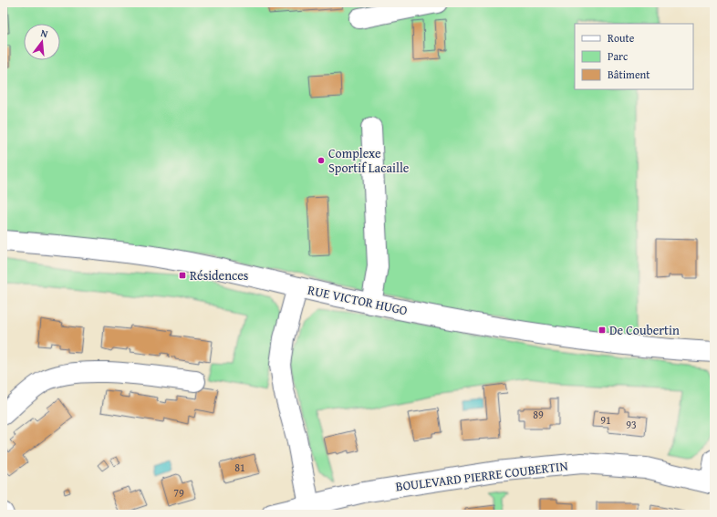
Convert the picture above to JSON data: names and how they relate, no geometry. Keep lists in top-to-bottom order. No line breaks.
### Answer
{"streets":{"street":["RUE VICTOR HUGO","BOULEVARD PIERRE COUBERTIN"]},"places":{"other":["Complexe Sportif Lacaille"],"transit":["Résidences","De Coubertin"]},"house_numbers":["89","91","93","81","79"],"legend":["Route","Parc","Bâtiment"],"north":"top"}
